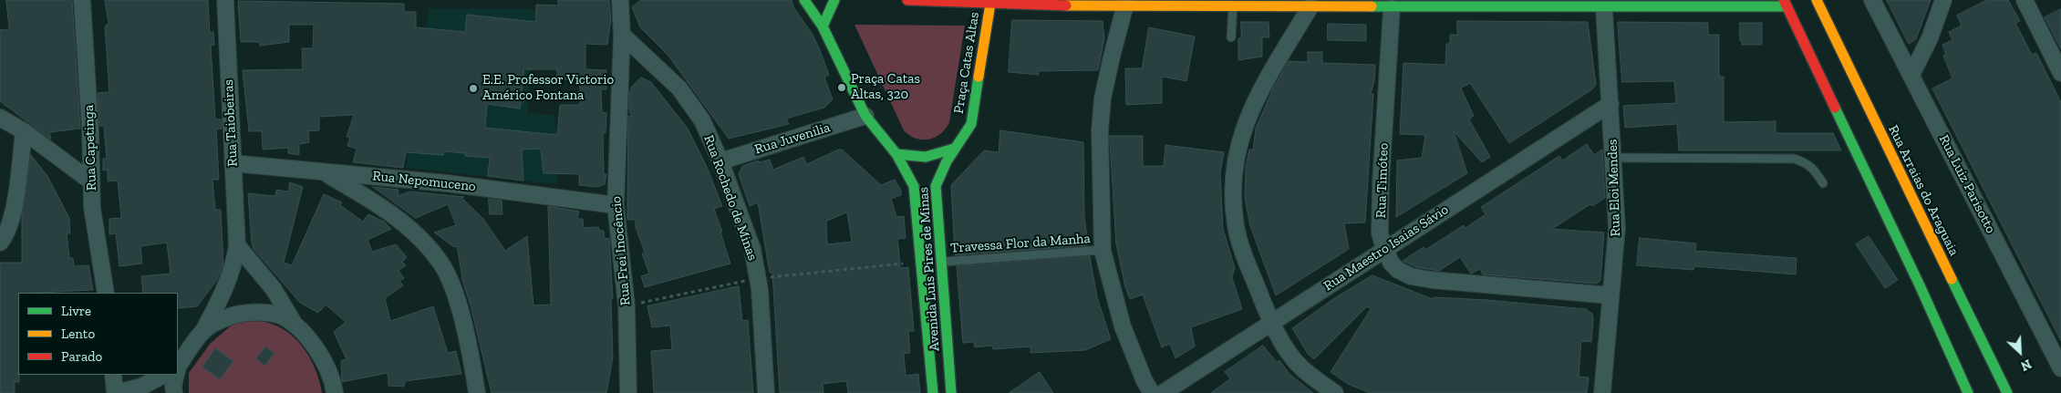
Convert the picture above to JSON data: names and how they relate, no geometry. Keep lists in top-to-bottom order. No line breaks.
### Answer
{"streets":{"main road":["Praça Catas Altas","Rua Arraias do Araguaia","Avenida Luís Pires de Minas"],"street":["Rua Taiobeiras","Rua Juvenilia","Rua Capetinga","Rua Timóteo","Rua Nepomuceno","Rua Luiz Parisotto","Rua Eloi Mendes","Rua Rochedo de Minas","Rua Maestro Isaias Sávio","Rua Frei Inocêncio"],"lane":["Travessa Flor da Manha"]},"crossings":[["Praça Catas Altas","Avenida Luís Pires de Minas"],["Rua Taiobeiras","Rua Nepomuceno"],["Rua Juvenilia","Rua Rochedo de Minas"],["Rua Timóteo","Rua Eloi Mendes"],["Rua Timóteo","Rua Maestro Isaias Sávio"],["Rua Nepomuceno","Rua Frei Inocêncio"],["Rua Eloi Mendes","Rua Maestro Isaias Sávio"],["Rua Rochedo de Minas","Rua Frei Inocêncio"],["Travessa Flor da Manha","Avenida Luís Pires de Minas"]],"places":["Praça Catas Altas, 320","E.E. Professor Victorio Américo Fontana"],"legend":["Livre","Lento","Parado"],"north":"bottom right"}
